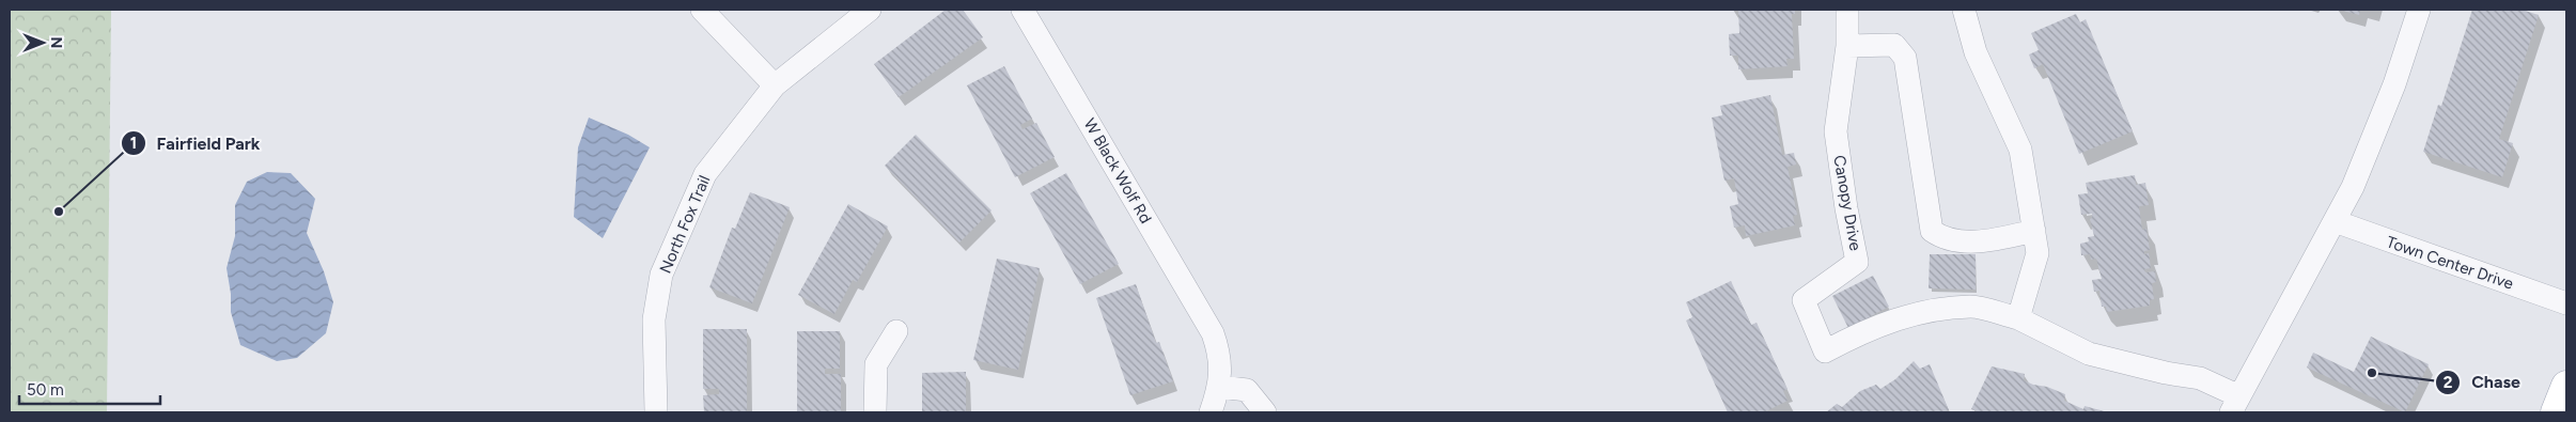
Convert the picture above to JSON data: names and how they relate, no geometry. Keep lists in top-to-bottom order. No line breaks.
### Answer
{"streets":{"street":["W Black Wolf Rd","Canopy Drive","North Fox Trail","Town Center Drive"]},"places":["Fairfield Park","Chase"],"scale_bar":"50 m","north":"right"}
